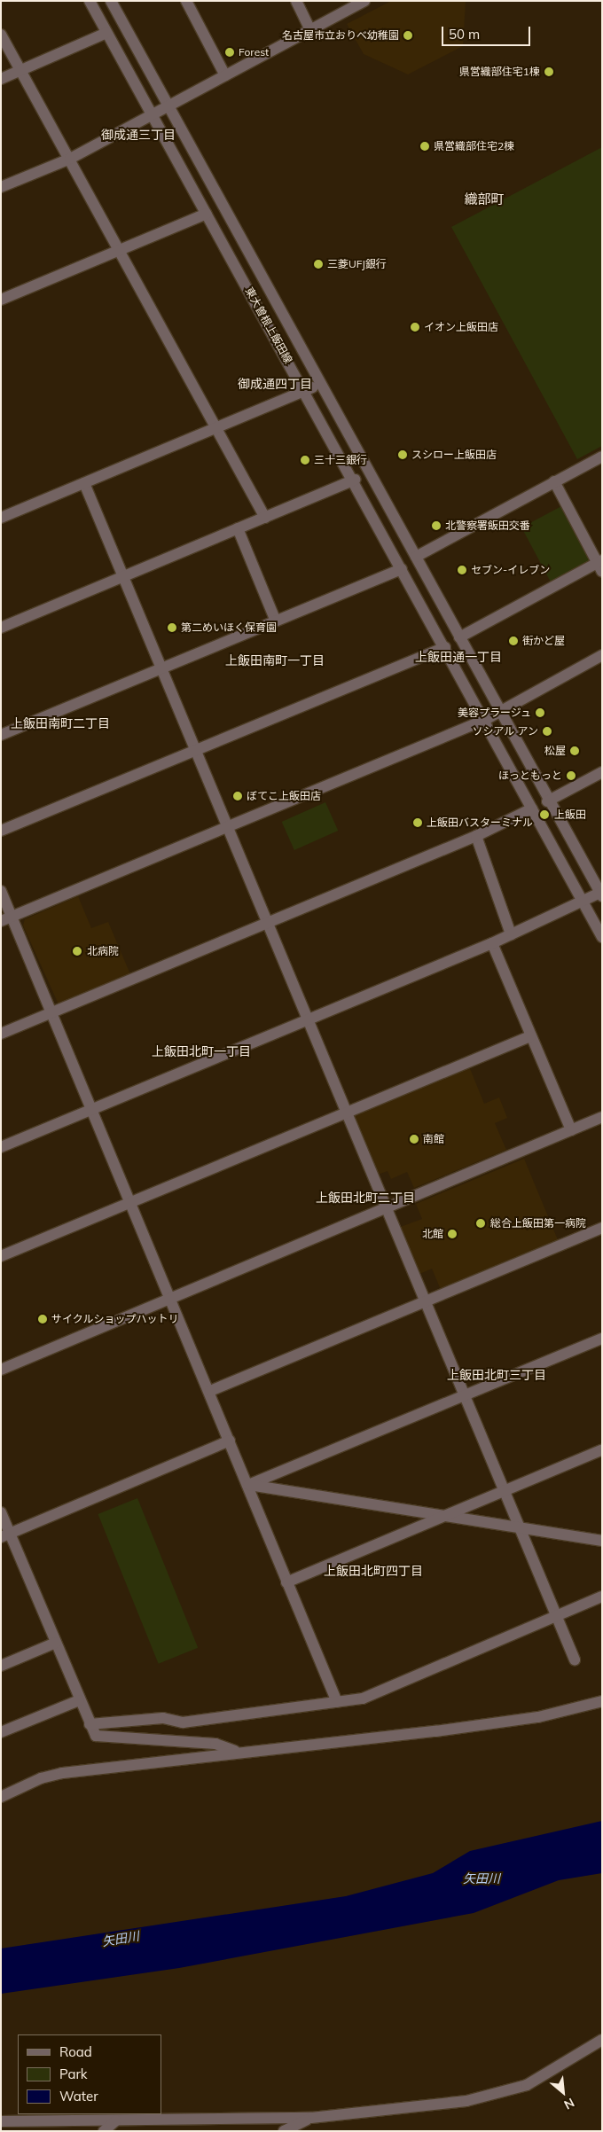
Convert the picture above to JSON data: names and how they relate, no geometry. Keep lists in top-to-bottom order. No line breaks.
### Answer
{"streets":{"street":["東大曽根上飯田線"]},"districts":["御成通三丁目","織部町","御成通四丁目","上飯田通一丁目","上飯田南町一丁目","上飯田南町二丁目","上飯田北町一丁目","上飯田北町二丁目","上飯田北町三丁目","上飯田北町四丁目"],"water":["矢田川"],"places":["名古屋市立おりべ幼稚園","Forest","県営織部住宅1棟","県営織部住宅2棟","三菱UFJ銀行","イオン上飯田店","スシロー上飯田店","三十三銀行","北警察署飯田交番","セブン-イレブン","第二めいほく保育園","街かど屋","美容プラージュ","ソシアル アン","松屋","ほっともっと","ぼてこ上飯田店","上飯田","上飯田バスターミナル","北病院","南館","総合上飯田第一病院","北館","サイクルショップハットリ"],"legend":["Road","Park","Water"],"scale_bar":"50 m","north":"bottom right"}
